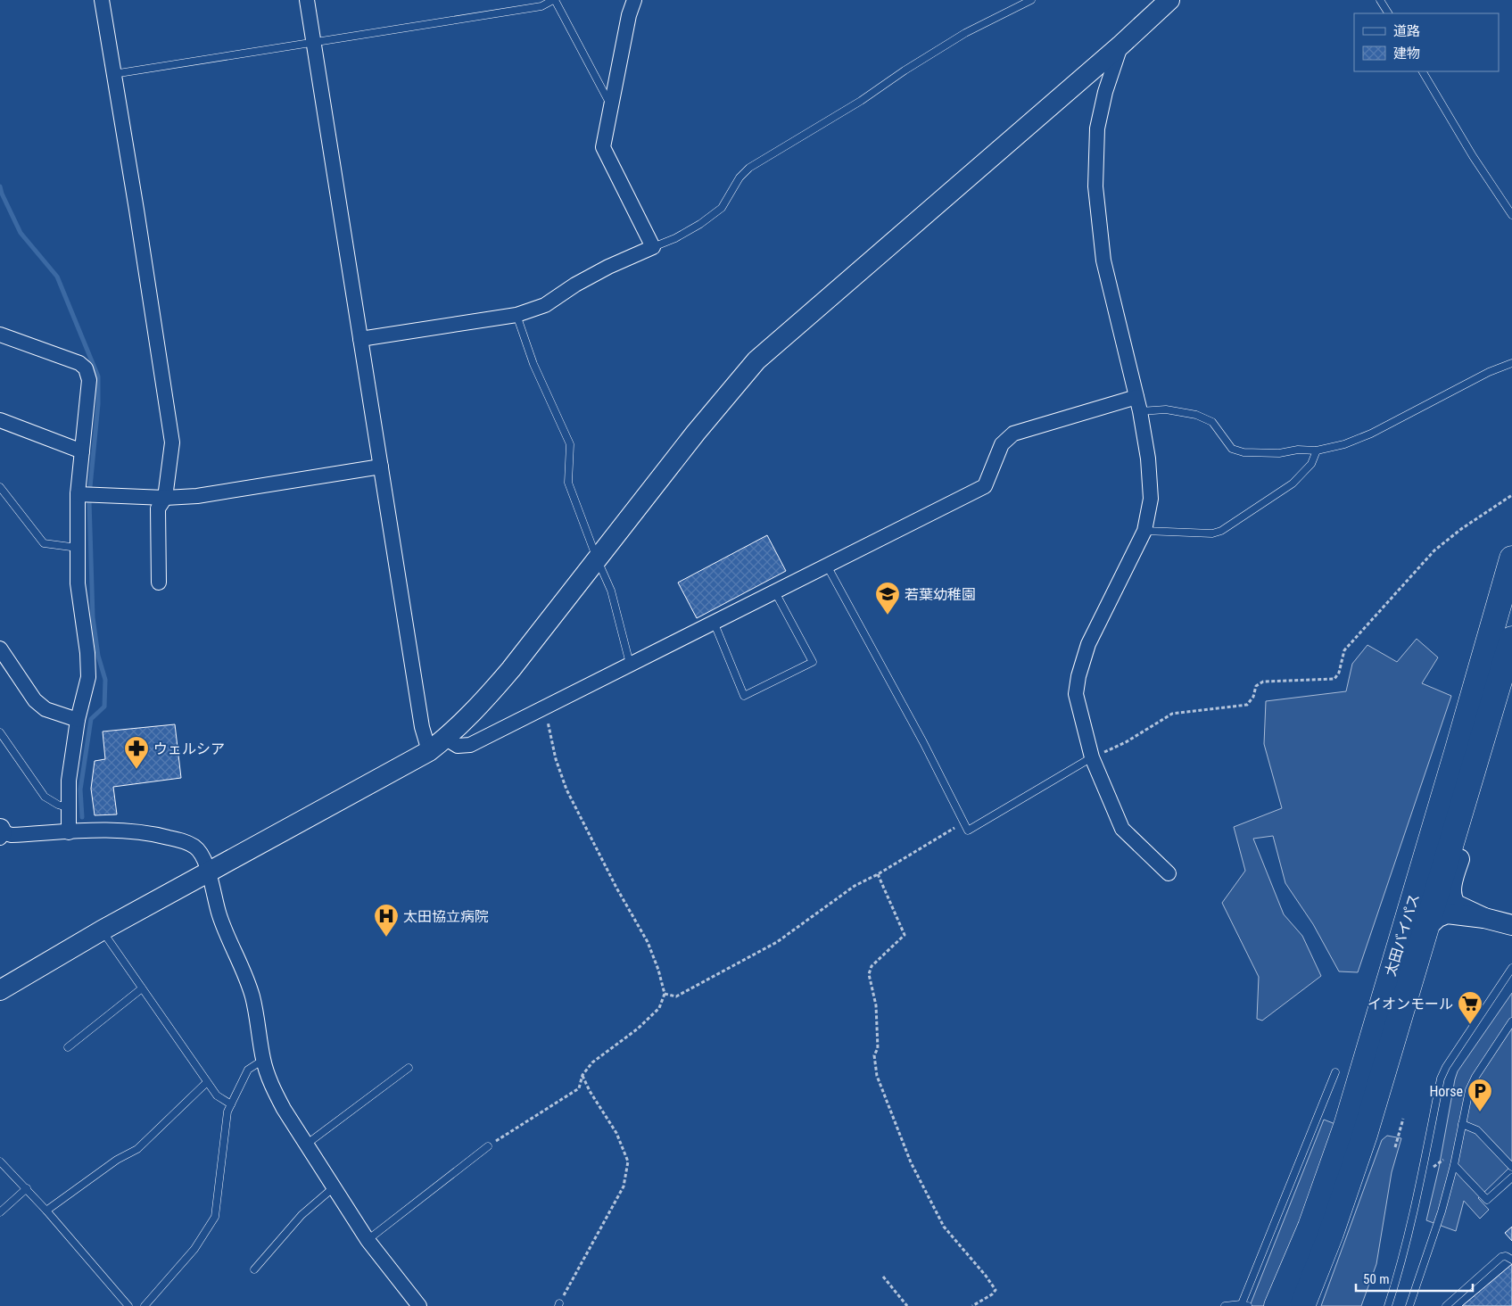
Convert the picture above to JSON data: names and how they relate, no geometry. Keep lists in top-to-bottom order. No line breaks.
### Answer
{"streets":{"highway":["太田バイパス"]},"places":{"school or university":["若葉幼稚園"],"pharmacy":["ウェルシア"],"hospital":["太田協立病院"],"supermarket":["イオンモール"],"parking":["Horse"]},"legend":["道路","建物"],"scale_bar":"50 m"}
